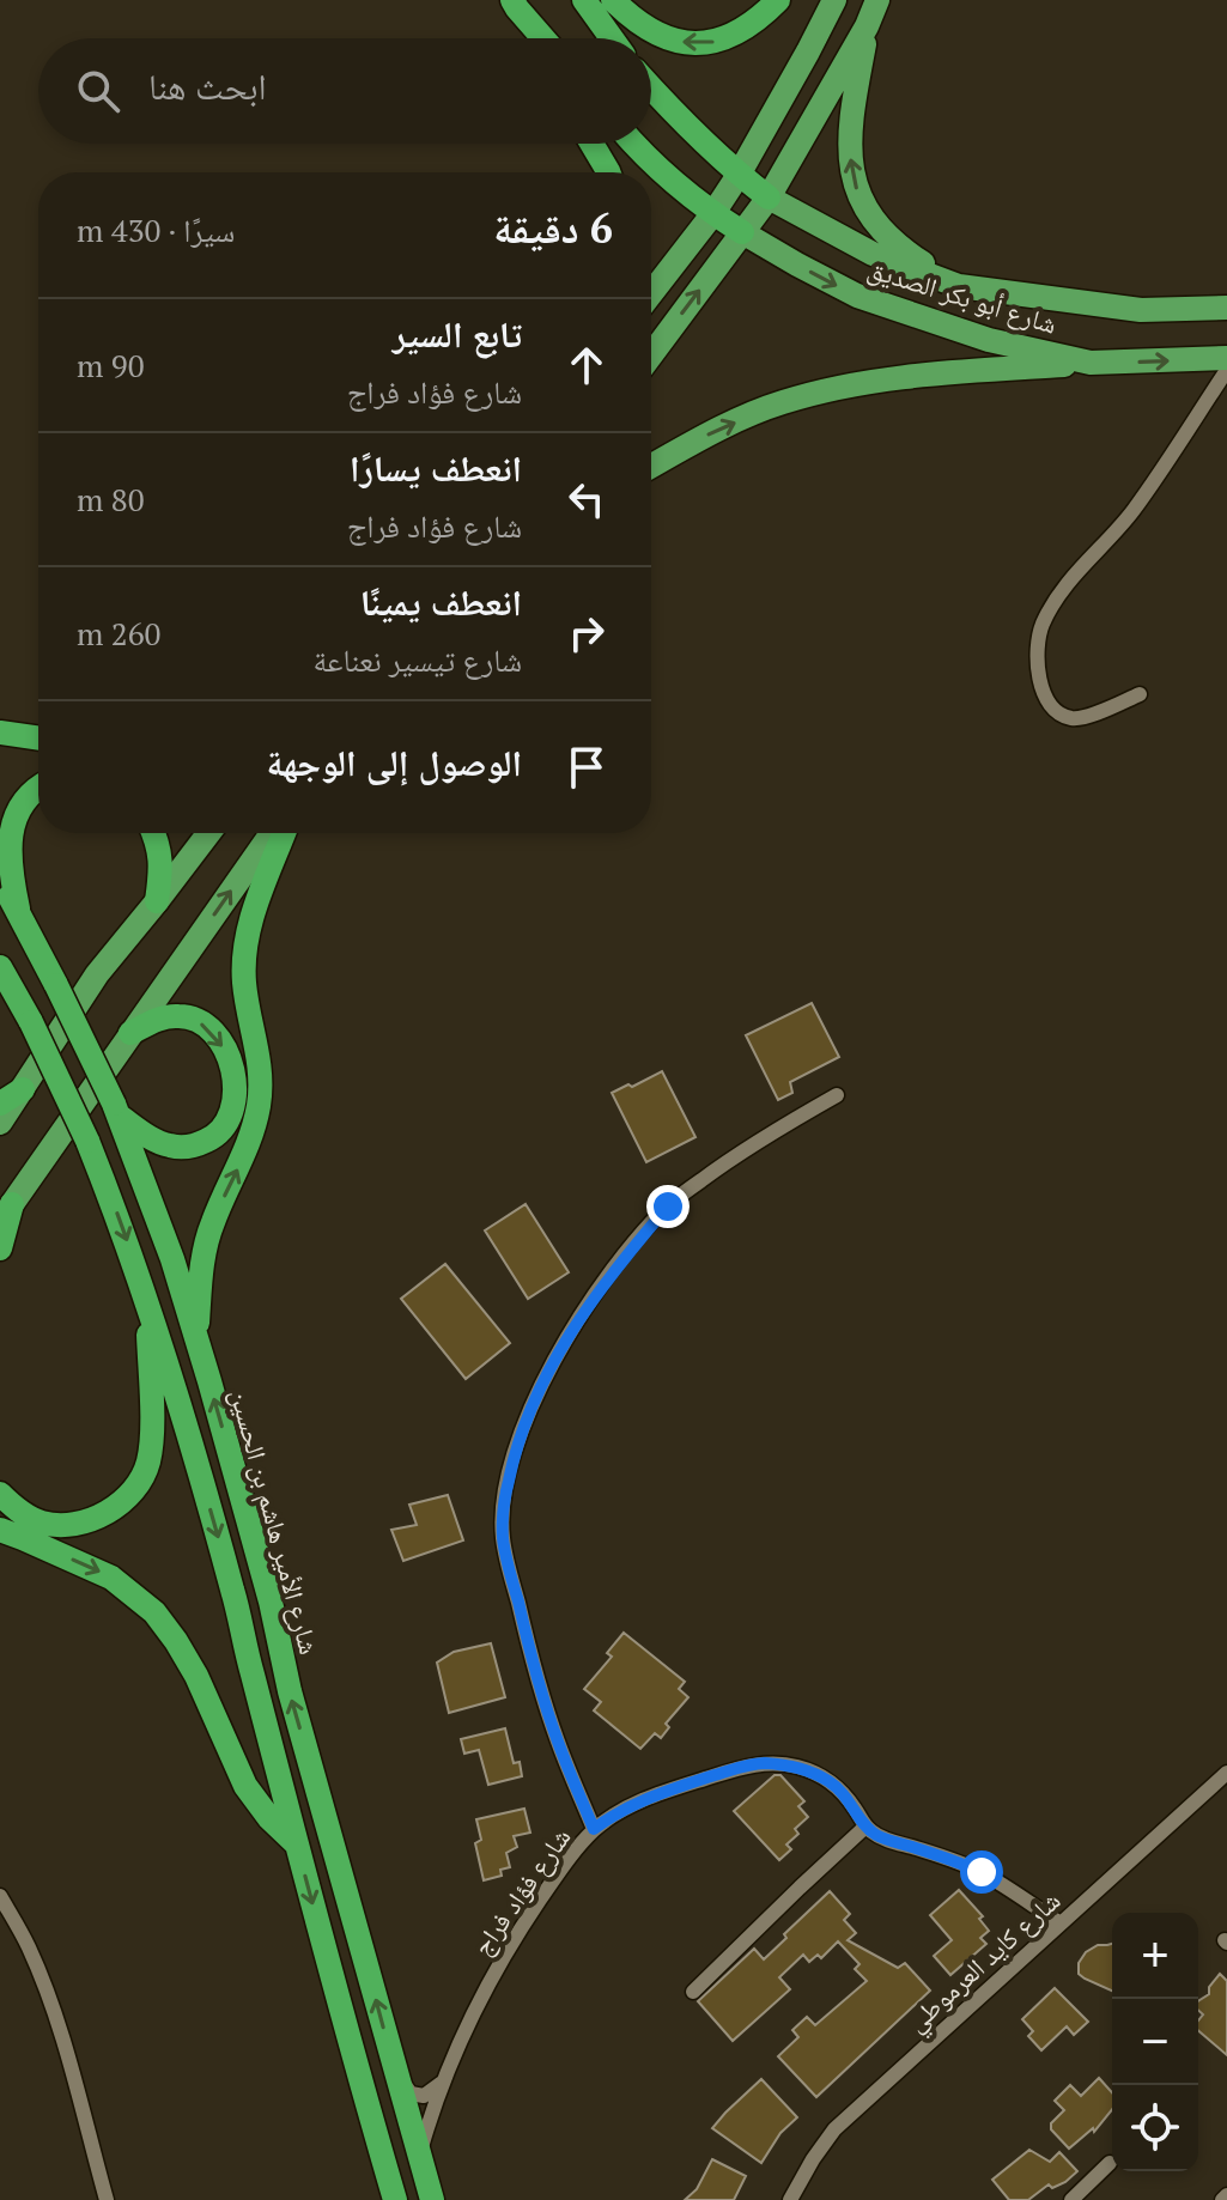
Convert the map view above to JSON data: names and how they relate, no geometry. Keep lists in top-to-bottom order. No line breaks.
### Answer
{"streets":{"highway":["شارع أبو بكر الصديق","شارع الأمير هاشم بن الحسين"],"street":["شارع فؤاد فراج","شارع كايد العرموطي"]},"crossings":[["شارع الأمير هاشم بن الحسين","شارع فؤاد فراج"],["شارع فؤاد فراج","شارع كايد العرموطي"]],"one_way":["شارع أبو بكر الصديق"],"page":{"search":"ابحث هنا","heading":["6 دقيقة","سيرًا · 430 m"],"list":[["تابع السير","شارع فؤاد فراج","90 m"],["انعطف يسارًا","شارع فؤاد فراج","80 m"],["انعطف يمينًا","شارع تيسير نعناعة","260 m"],"الوصول إلى الوجهة"],"map_buttons":["+","−"]}}
